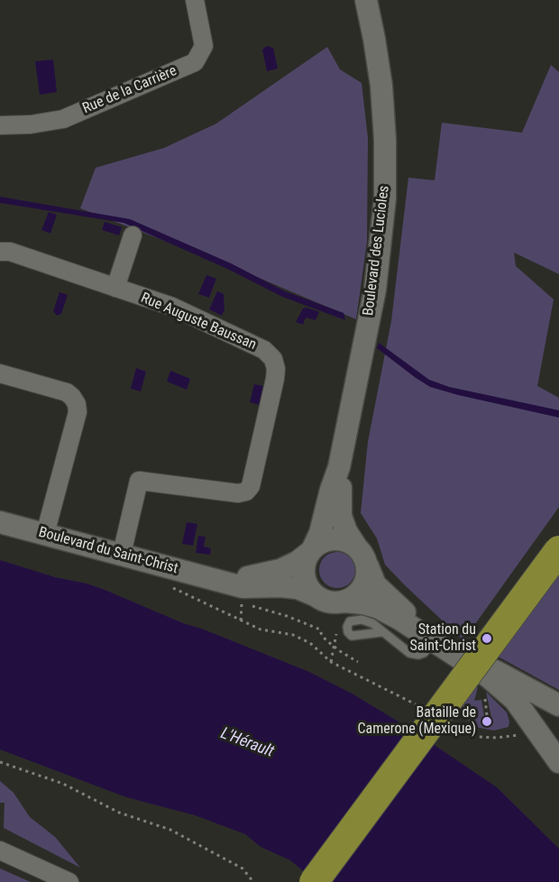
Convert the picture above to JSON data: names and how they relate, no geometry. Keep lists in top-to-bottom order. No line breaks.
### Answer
{"streets":{"street":["Rue de la Carrière","Boulevard des Lucioles","Rue Auguste Baussan","Boulevard du Saint-Christ"]},"crossings":[["Boulevard des Lucioles","Boulevard du Saint-Christ"],["Rue Auguste Baussan","Boulevard du Saint-Christ"]],"water":["L'Hérault"],"places":["Station du Saint-Christ","Bataille de Camerone (Mexique)"]}
